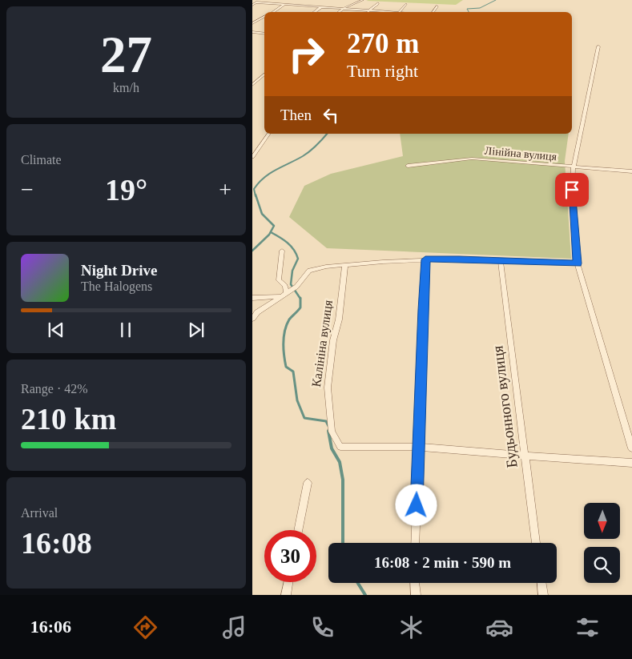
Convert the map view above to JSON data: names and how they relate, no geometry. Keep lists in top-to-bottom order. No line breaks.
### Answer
{"streets":{"street":["Лінійна вулиця","Калініна вулиця","Будьонного вулиця"]},"north":"bottom","page":{"tile":[["27","km/h"],"Climate",["Range · 42%","210 km"],["Arrival","16:08"]],"turn":["270 m","Turn right"],"then":"Then","heat":["−","19°","+"],"song":["Night Drive","The Halogens"],"limit":"30","trip":"16:08 · 2 min · 590 m","tabs":"16:06"}}
